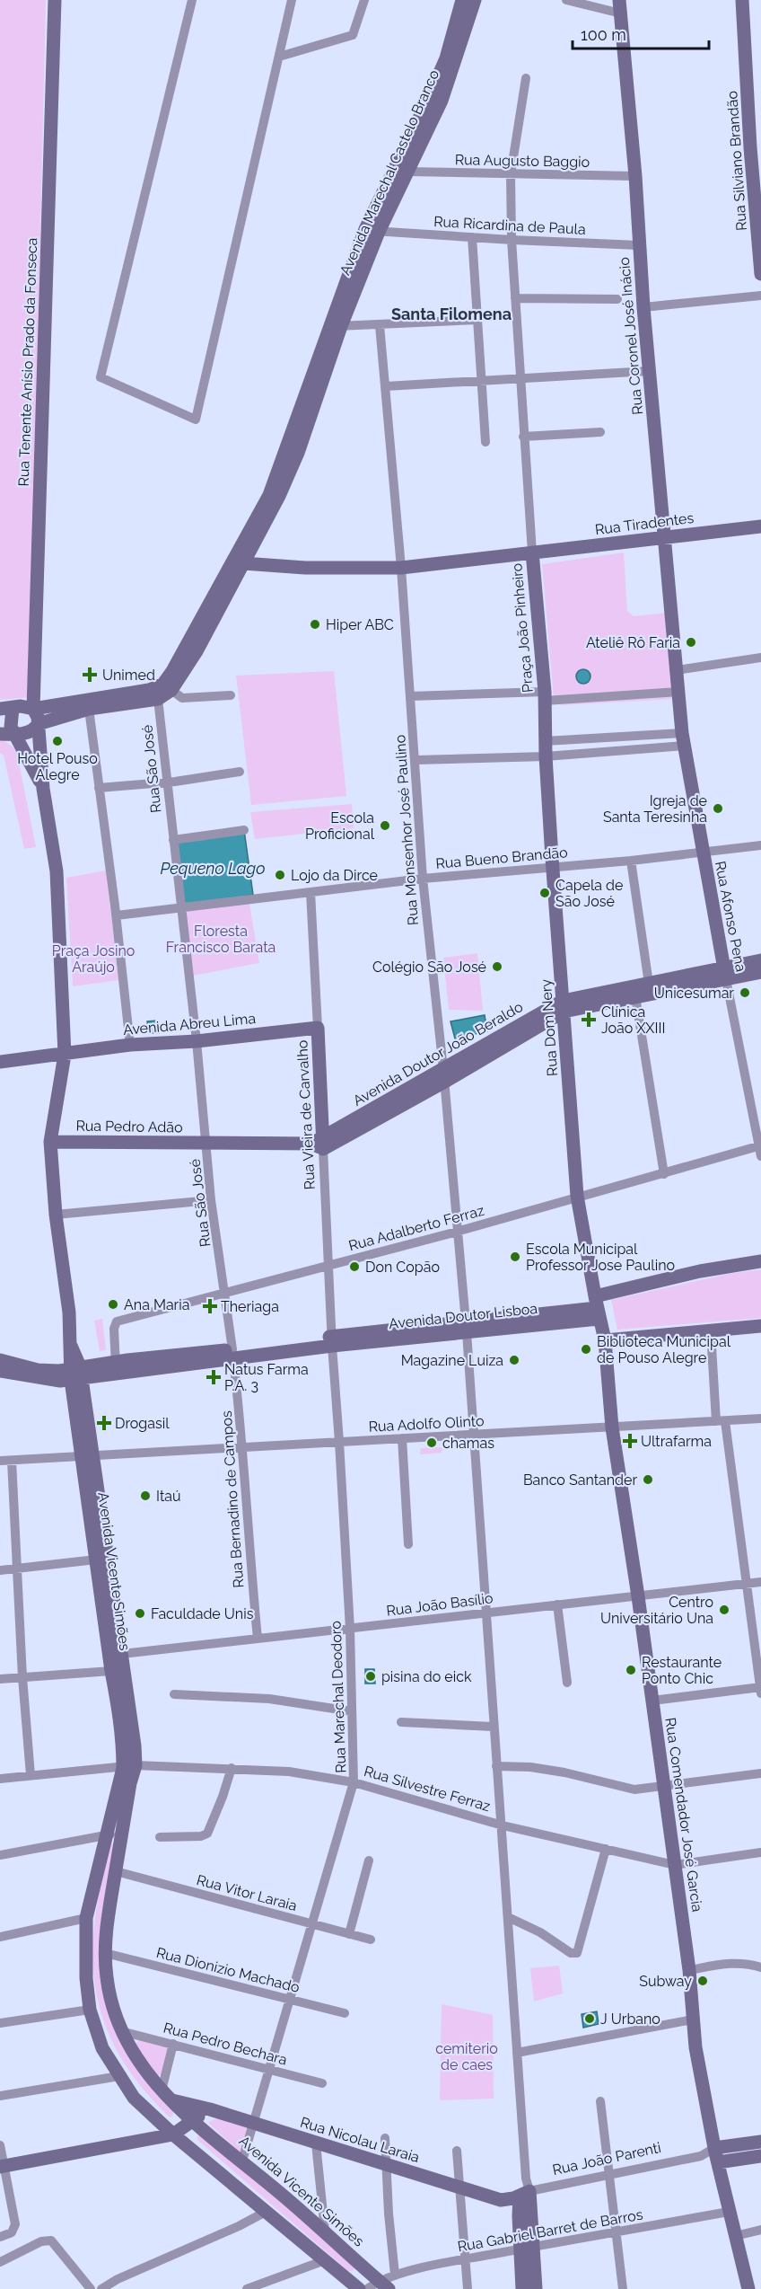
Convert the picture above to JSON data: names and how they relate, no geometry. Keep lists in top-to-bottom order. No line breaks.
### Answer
{"streets":{"street":["Rua Augusto Baggio","Rua Silviano Brandão","Avenida Marechal Castelo Branco","Rua Ricardina de Paula","Rua Coronel José Inácio","Rua Tenente Anísio Prado da Fonseca","Rua Tiradentes","Praça João Pinheiro","Rua São José","Rua Monsenhor José Paulino","Rua Bueno Brandão","Rua Afonso Pena","Avenida Abreu Lima","Rua Dom Nery","Avenida Doutor João Beraldo","Rua Vieira de Carvalho","Rua Pedro Adão","Rua Adalberto Ferraz","Avenida Doutor Lisboa","Rua Adolfo Olinto","Rua Bernadino de Campos","Avenida Vicente Simões","Rua João Basílio","Rua Marechal Deodoro","Rua Silvestre Ferraz","Rua Comendador José Garcia","Rua Vitor Laraia","Rua Dionizio Machado","Rua Pedro Bechara","Rua Nicolau Laraia","Rua João Parenti","Rua Gabriel Barret de Barros"]},"crossings":[["Rua Augusto Baggio","Avenida Marechal Castelo Branco"],["Rua Augusto Baggio","Rua Coronel José Inácio"],["Avenida Marechal Castelo Branco","Rua Ricardina de Paula"],["Avenida Marechal Castelo Branco","Rua Tenente Anísio Prado da Fonseca"],["Avenida Marechal Castelo Branco","Rua Tiradentes"],["Avenida Marechal Castelo Branco","Rua São José"],["Rua Ricardina de Paula","Rua Coronel José Inácio"],["Rua Coronel José Inácio","Rua Tiradentes"],["Rua Tenente Anísio Prado da Fonseca","Avenida Vicente Simões"],["Rua Tiradentes","Praça João Pinheiro"],["Rua Tiradentes","Rua Monsenhor José Paulino"],["Praça João Pinheiro","Rua Dom Nery"],["Rua São José","Rua Bueno Brandão"],["Rua São José","Avenida Abreu Lima"],["Rua São José","Rua Pedro Adão"],["Rua São José","Rua Adalberto Ferraz"],["Rua São José","Avenida Doutor Lisboa"],["Rua São José","Rua Bernadino de Campos"],["Rua Monsenhor José Paulino","Rua Bueno Brandão"],["Rua Monsenhor José Paulino","Avenida Doutor João Beraldo"],["Rua Monsenhor José Paulino","Rua Adalberto Ferraz"],["Rua Monsenhor José Paulino","Avenida Doutor Lisboa"],["Rua Monsenhor José Paulino","Rua Adolfo Olinto"],["Rua Monsenhor José Paulino","Rua João Basílio"],["Rua Monsenhor José Paulino","Rua Silvestre Ferraz"],["Rua Monsenhor José Paulino","Rua Nicolau Laraia"],["Rua Monsenhor José Paulino","Rua João Parenti"],["Rua Bueno Brandão","Rua Afonso Pena"],["Rua Bueno Brandão","Rua Dom Nery"],["Rua Bueno Brandão","Rua Vieira de Carvalho"],["Rua Afonso Pena","Avenida Doutor João Beraldo"],["Rua Afonso Pena","Rua Adalberto Ferraz"],["Avenida Abreu Lima","Rua Vieira de Carvalho"],["Avenida Abreu Lima","Avenida Vicente Simões"],["Rua Dom Nery","Avenida Doutor João Beraldo"],["Rua Dom Nery","Rua Adalberto Ferraz"],["Rua Dom Nery","Avenida Doutor Lisboa"],["Rua Dom Nery","Rua Comendador José Garcia"],["Avenida Doutor João Beraldo","Rua Vieira de Carvalho"],["Avenida Doutor João Beraldo","Rua Pedro Adão"],["Rua Vieira de Carvalho","Rua Pedro Adão"],["Rua Vieira de Carvalho","Rua Adalberto Ferraz"],["Rua Vieira de Carvalho","Avenida Doutor Lisboa"],["Rua Vieira de Carvalho","Rua Marechal Deodoro"],["Rua Pedro Adão","Avenida Vicente Simões"],["Rua Adalberto Ferraz","Avenida Doutor Lisboa"],["Avenida Doutor Lisboa","Rua Bernadino de Campos"],["Avenida Doutor Lisboa","Avenida Vicente Simões"],["Avenida Doutor Lisboa","Rua Marechal Deodoro"],["Rua Adolfo Olinto","Rua Bernadino de Campos"],["Rua Adolfo Olinto","Avenida Vicente Simões"],["Rua Adolfo Olinto","Rua Marechal Deodoro"],["Rua Adolfo Olinto","Rua Comendador José Garcia"],["Rua Bernadino de Campos","Rua João Basílio"],["Avenida Vicente Simões","Rua João Basílio"],["Avenida Vicente Simões","Rua Marechal Deodoro"],["Avenida Vicente Simões","Rua Silvestre Ferraz"],["Avenida Vicente Simões","Rua Vitor Laraia"],["Avenida Vicente Simões","Rua Dionizio Machado"],["Avenida Vicente Simões","Rua Pedro Bechara"],["Avenida Vicente Simões","Rua Nicolau Laraia"],["Avenida Vicente Simões","Rua Gabriel Barret de Barros"],["Rua João Basílio","Rua Marechal Deodoro"],["Rua João Basílio","Rua Comendador José Garcia"],["Rua Marechal Deodoro","Rua Silvestre Ferraz"],["Rua Marechal Deodoro","Rua Vitor Laraia"],["Rua Marechal Deodoro","Rua Dionizio Machado"],["Rua Marechal Deodoro","Rua Pedro Bechara"],["Rua Marechal Deodoro","Rua Nicolau Laraia"],["Rua Silvestre Ferraz","Rua Comendador José Garcia"],["Rua Comendador José Garcia","Rua João Parenti"],["Rua Comendador José Garcia","Rua Gabriel Barret de Barros"],["Rua Nicolau Laraia","Rua João Parenti"]],"districts":["Santa Filomena"],"water":["Pequeno Lago"],"parks":["Floresta Francisco Barata","Praça Josino Araújo","cemiterio de caes"],"places":{"other":["Hiper ABC","Ateliê Rô Faria","Hotel Pouso Alegre","Igreja de Santa Teresinha","Escola Proficional","Lojo da Dirce","Capela de São José","Colégio São José","Unicesumar","Escola Municipal Professor Jose Paulino","Don Copão","Ana Maria","Biblioteca Municipal de Pouso Alegre","Magazine Luiza","chamas","Banco Santander","Itaú","Centro Universitário Una","Faculdade Unis","Restaurante Ponto Chic","pisina do eick","Subway","J Urbano"],"health":["Unimed","Clínica João XXIII","Theriaga","Natus Farma P.A. 3","Drogasil","Ultrafarma"]},"scale_bar":"100 m"}
